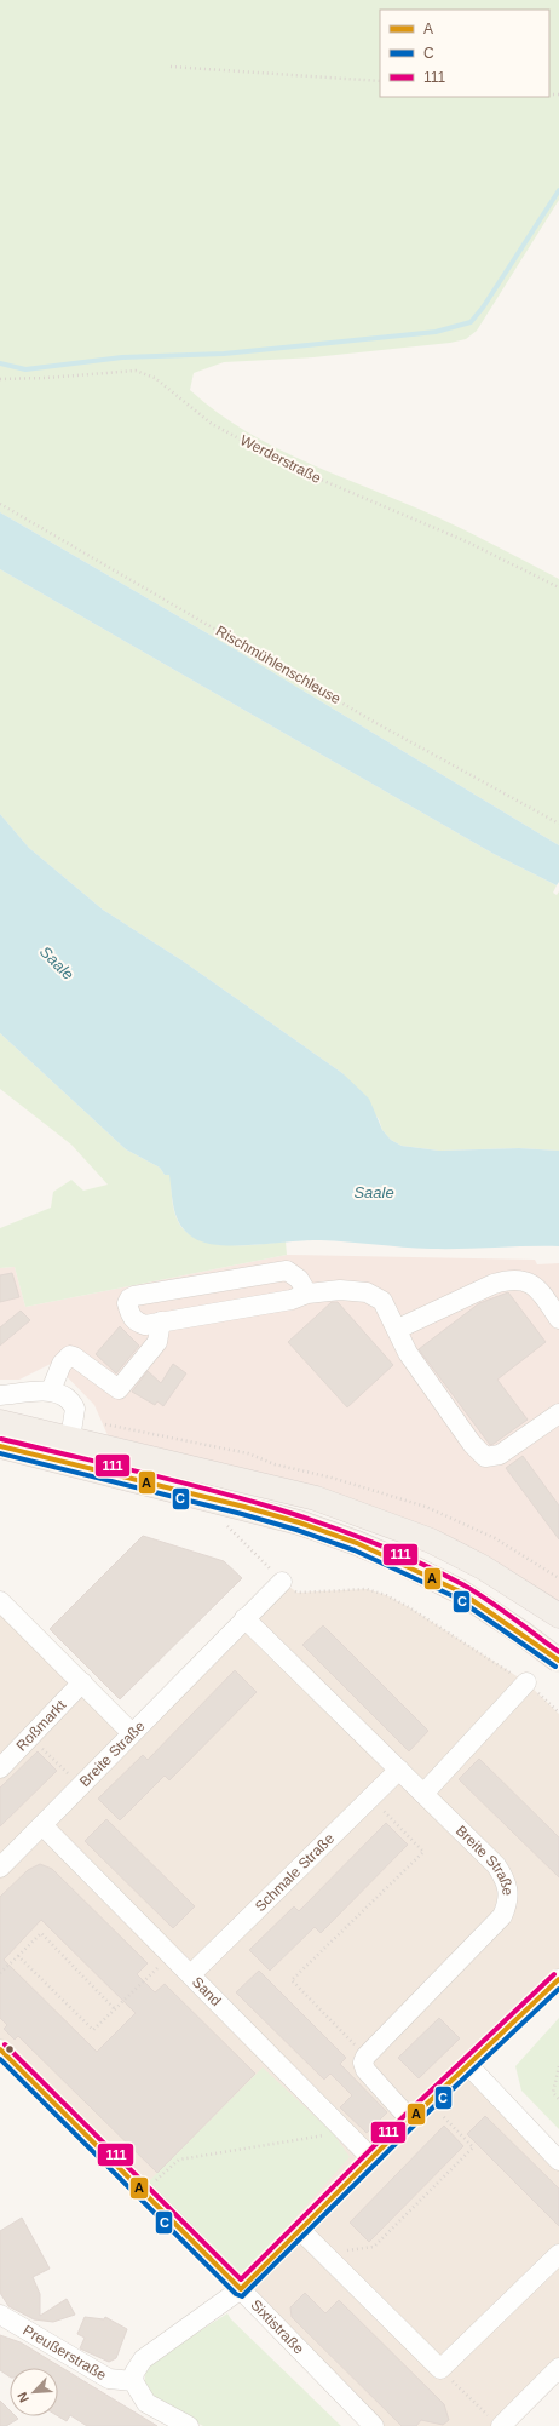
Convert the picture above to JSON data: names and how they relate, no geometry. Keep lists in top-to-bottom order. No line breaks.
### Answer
{"streets":{"street":["Roßmarkt","Breite Straße","Schmale Straße","Sand","Sixtistraße","Preußerstraße"],"path":["Werderstraße","Rischmühlenschleuse"]},"crossings":[["Breite Straße","Schmale Straße"],["Breite Straße","Sand"],["Schmale Straße","Sand"],["Sand","Sixtistraße"]],"water":["Saale"],"lines":["transit line 111","transit line A","transit line C"],"legend":["A","C","111"],"north":"bottom left"}
